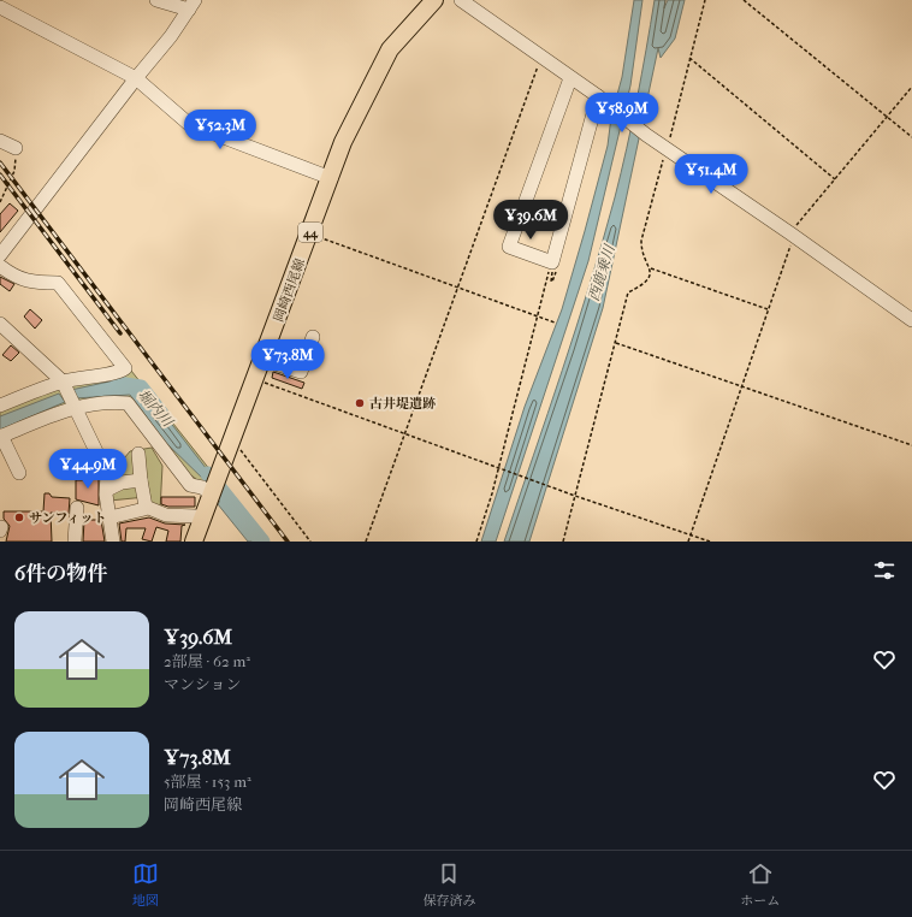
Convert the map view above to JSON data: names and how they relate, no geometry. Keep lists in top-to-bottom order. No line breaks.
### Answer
{"streets":{"main road":["44","岡崎西尾線"]},"water":["西鹿乗川","堀内川"],"places":["古井堤遺跡","サンフィット"],"page":{"price":["¥58.9M","¥52.3M","¥51.4M","¥39.6M","¥73.8M","¥44.9M"],"heading":"6件の物件","list":[{"name":"¥39.6M","note":"2部屋 · 62 m² · マンション"},{"name":"¥73.8M","note":"5部屋 · 153 m² · 岡崎西尾線"}],"tabs":["地図","保存済み","ホーム"]}}
